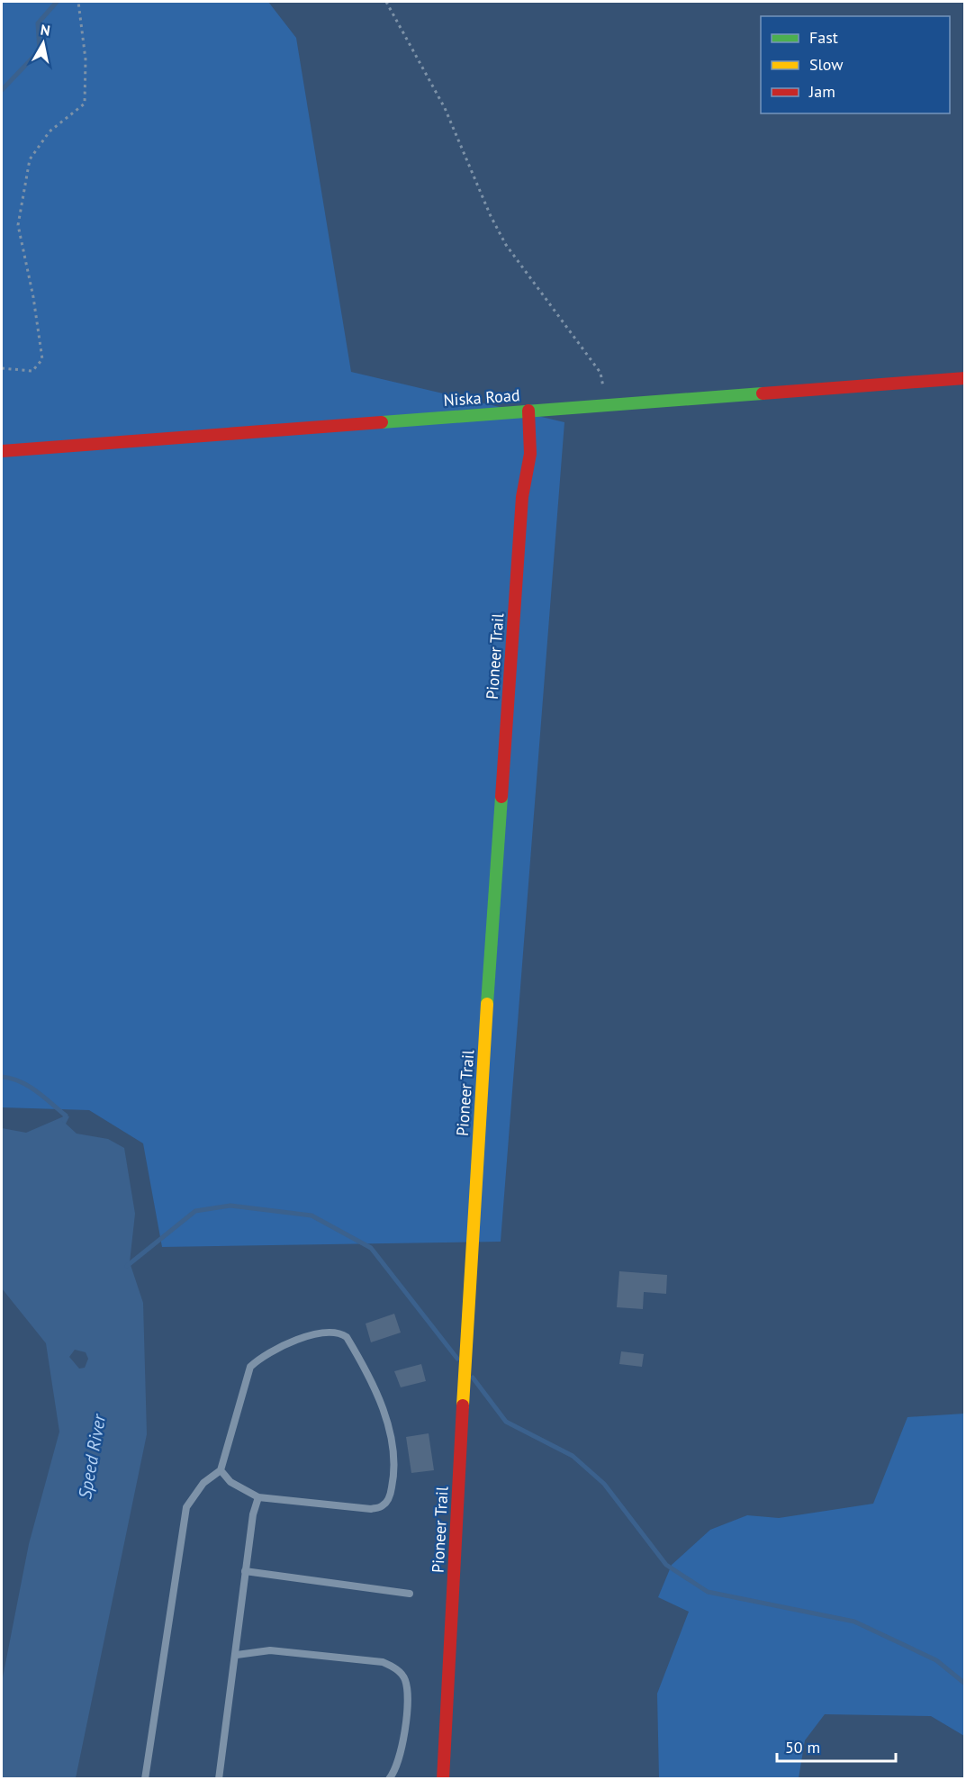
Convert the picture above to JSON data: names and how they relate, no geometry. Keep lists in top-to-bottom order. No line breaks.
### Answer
{"streets":{"street":["Niska Road","Pioneer Trail"]},"crossings":[["Niska Road","Pioneer Trail"]],"water":["Speed River"],"legend":["Fast","Slow","Jam"],"scale_bar":"50 m","north":"top"}
